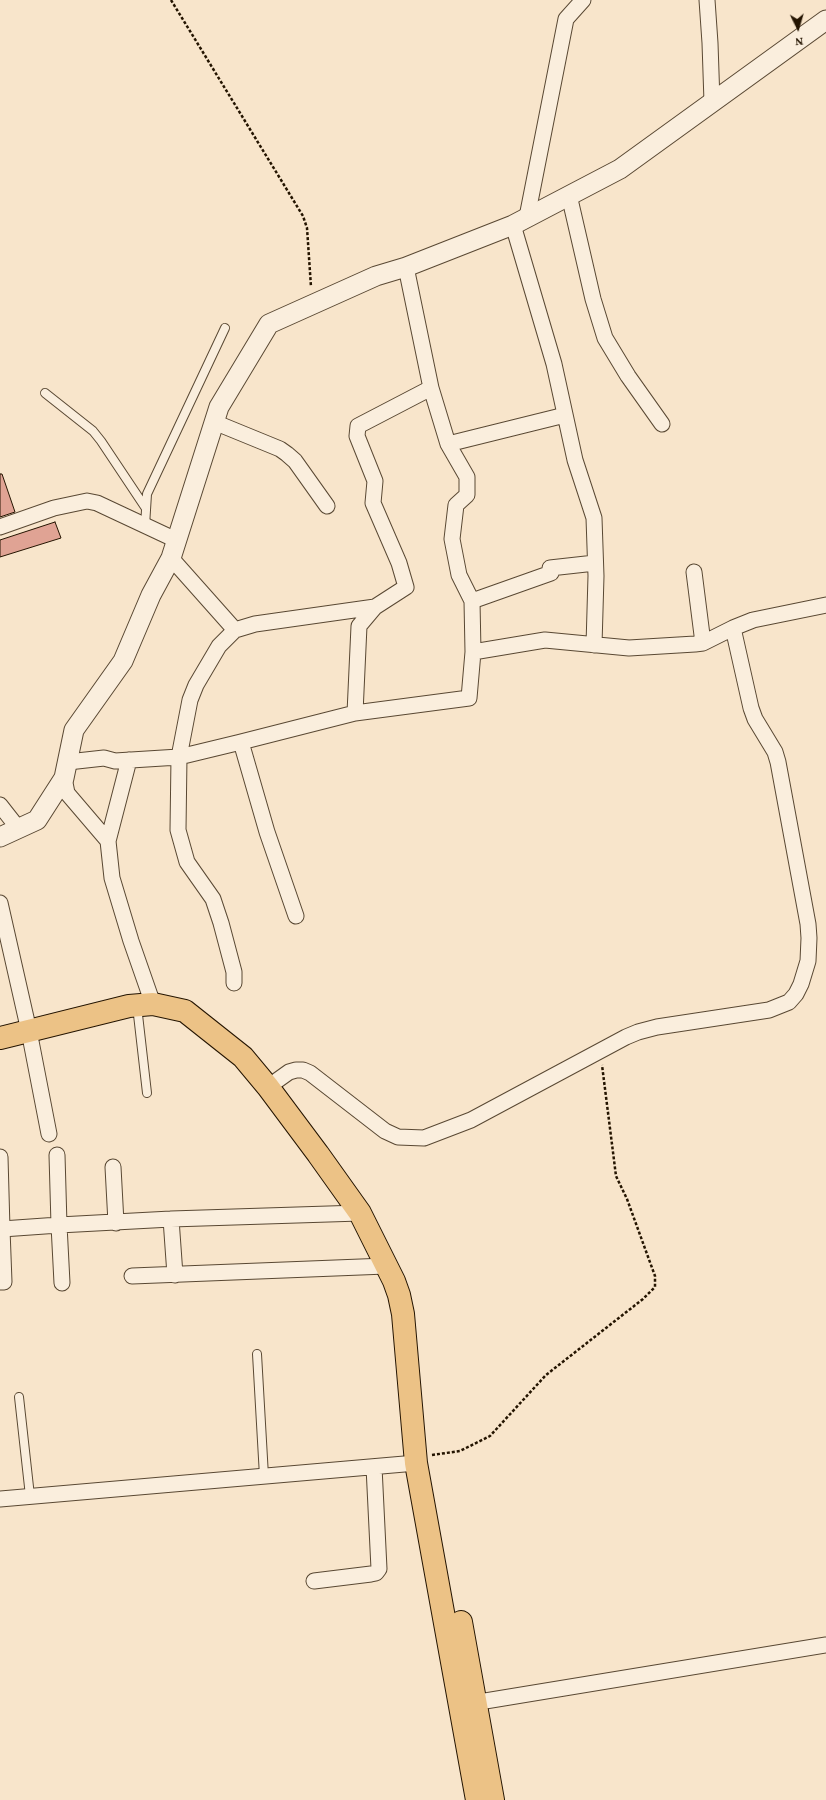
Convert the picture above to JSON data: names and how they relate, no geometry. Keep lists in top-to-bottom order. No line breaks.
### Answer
{"north":"bottom"}
